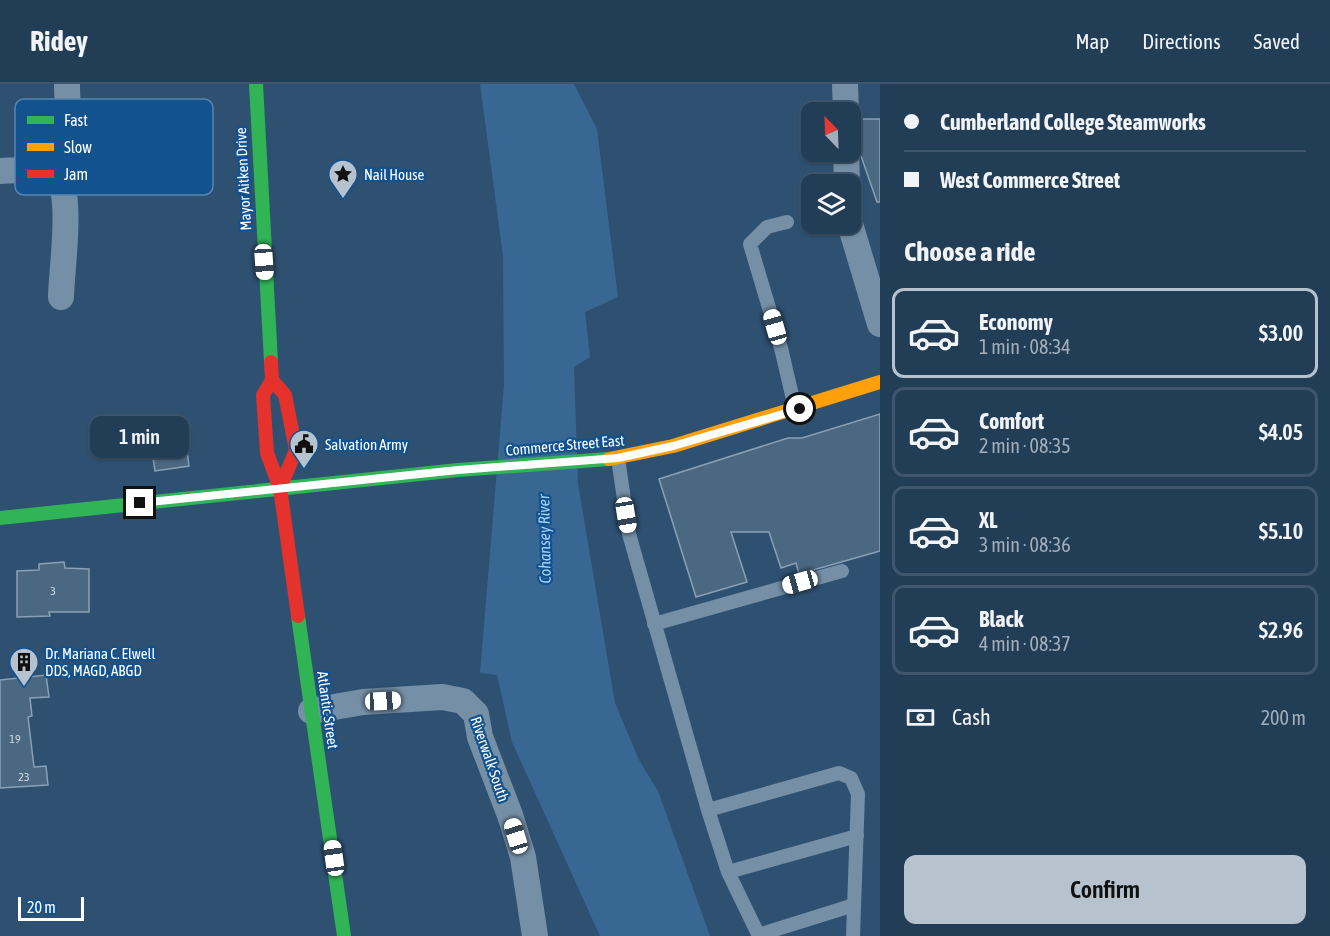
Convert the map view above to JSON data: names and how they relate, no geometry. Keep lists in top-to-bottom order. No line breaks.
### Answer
{"streets":{"street":["Mayor Aitken Drive","Commerce Street East","Atlantic Street","Riverwalk South"]},"crossings":[["Mayor Aitken Drive","Commerce Street East"],["Mayor Aitken Drive","Atlantic Street"],["Commerce Street East","Atlantic Street"],["Atlantic Street","Riverwalk South"]],"water":["Cohansey River"],"places":{"place":["Nail House"],"public building":["Salvation Army"],"building":["Dr. Mariana C. Elwell DDS, MAGD, ABGD"]},"house_numbers":["3","19","23"],"legend":["Fast","Slow","Jam"],"scale_bar":"20 m","north":"top left","page":{"header":"Ridey","nav":["Map","Directions","Saved"],"banner":["Cumberland College Steamworks","West Commerce Street"],"heading":"Choose a ride","list":[{"name":"Economy","note":"1 min · 08:34","value":"$3.00"},{"name":"Comfort","note":"2 min · 08:35","value":"$4.05"},{"name":"XL","note":"3 min · 08:36","value":"$5.10"},{"name":"Black","note":"4 min · 08:37","value":"$2.96"}],"bubble":"1 min","pay":["Cash","200 m"],"buttons":"Confirm","scale":"20 m"}}
